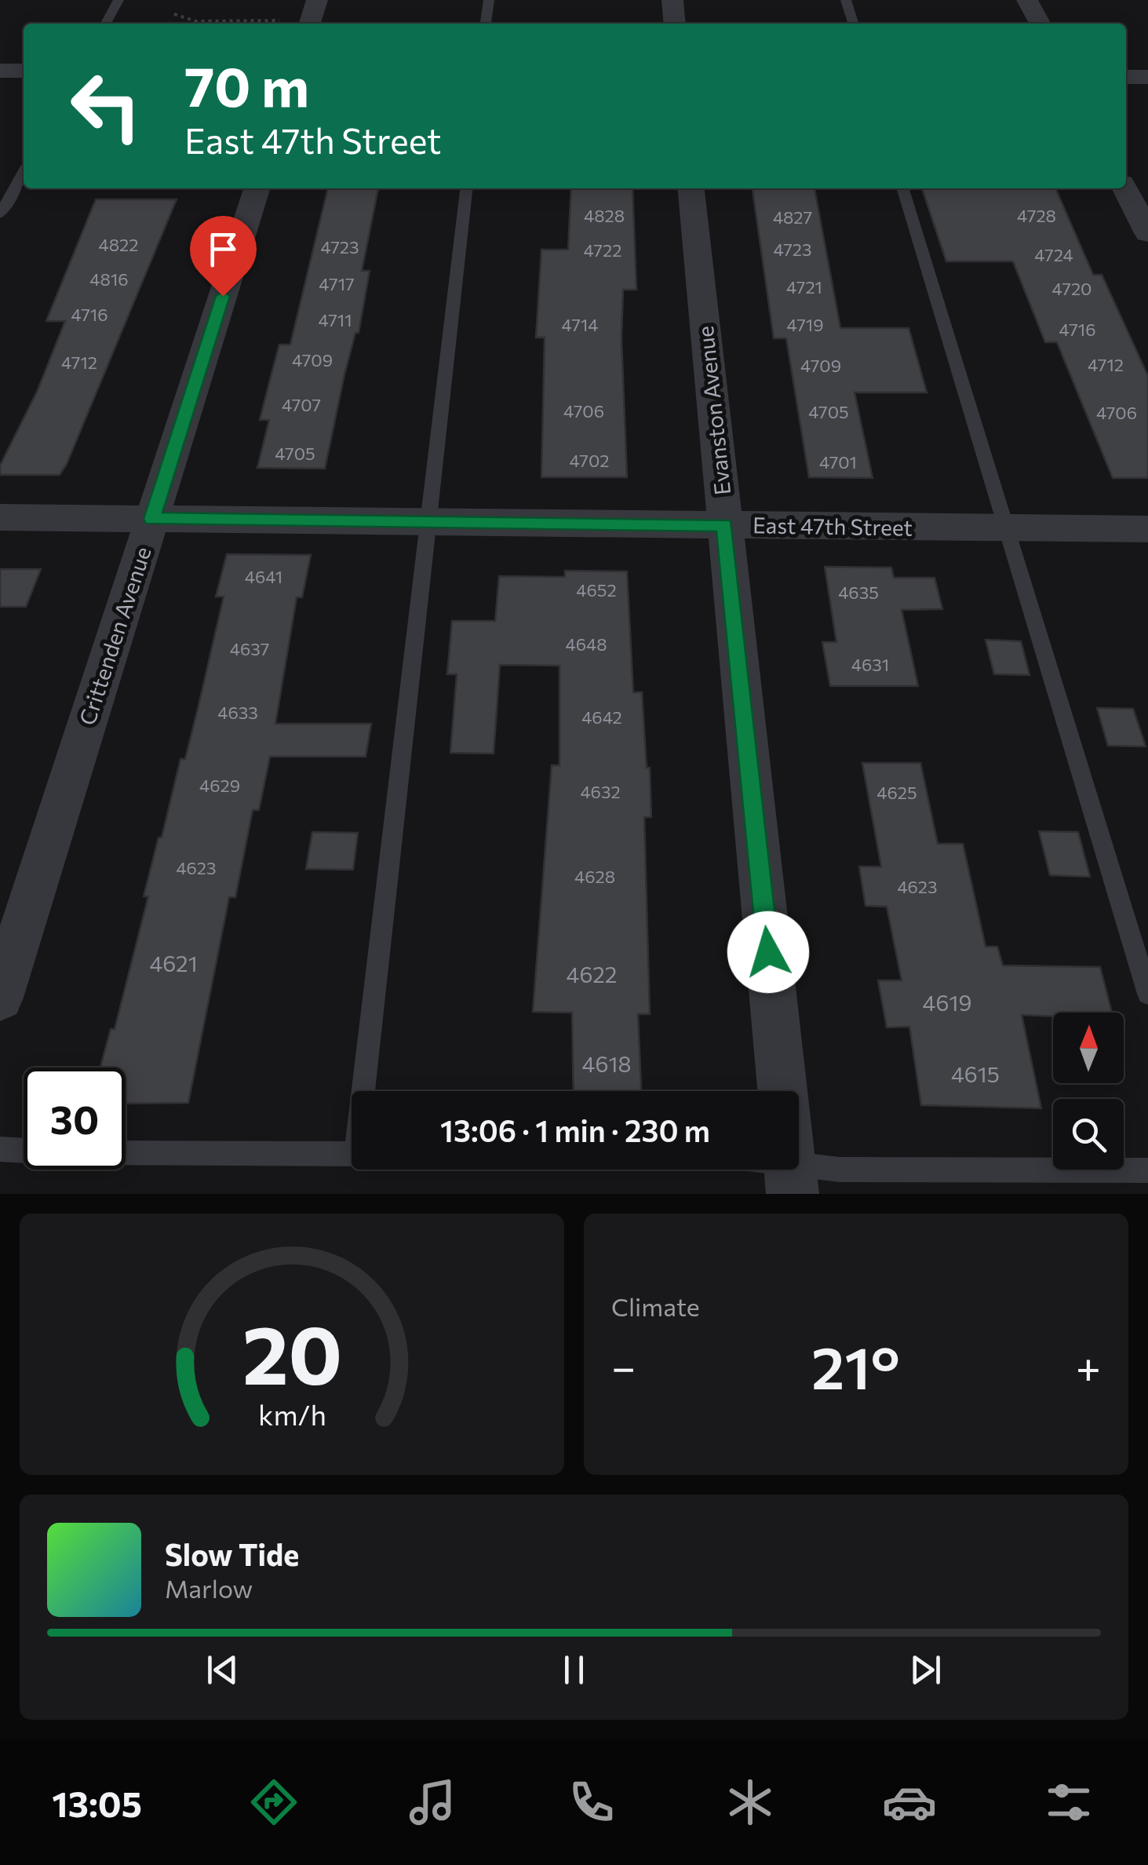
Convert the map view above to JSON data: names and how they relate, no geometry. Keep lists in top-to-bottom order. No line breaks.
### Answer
{"streets":{"street":["Evanston Avenue","East 47th Street","Crittenden Avenue"]},"crossings":[["Evanston Avenue","East 47th Street"],["East 47th Street","Crittenden Avenue"]],"house_numbers":["4828","4728","4827","4822","4723","4723","4722","4724","4816","4717","4721","4720","4716","4711","4714","4719","4716","4709","4712","4712","4709","4707","4706","4705","4706","4705","4702","4701","4641","4652","4635","4648","4637","4631","4633","4642","4629","4632","4625","4623","4628","4623","4621","4622","4619","4618","4615"],"north":"top","page":{"turn":["70 m","East 47th Street"],"limit":"30","trip":"13:06 · 1 min · 230 m","tile":"Climate","heat":["−","21°","+"],"song":["Slow Tide","Marlow"],"tabs":"13:05","gauge":["20","km/h"]}}
